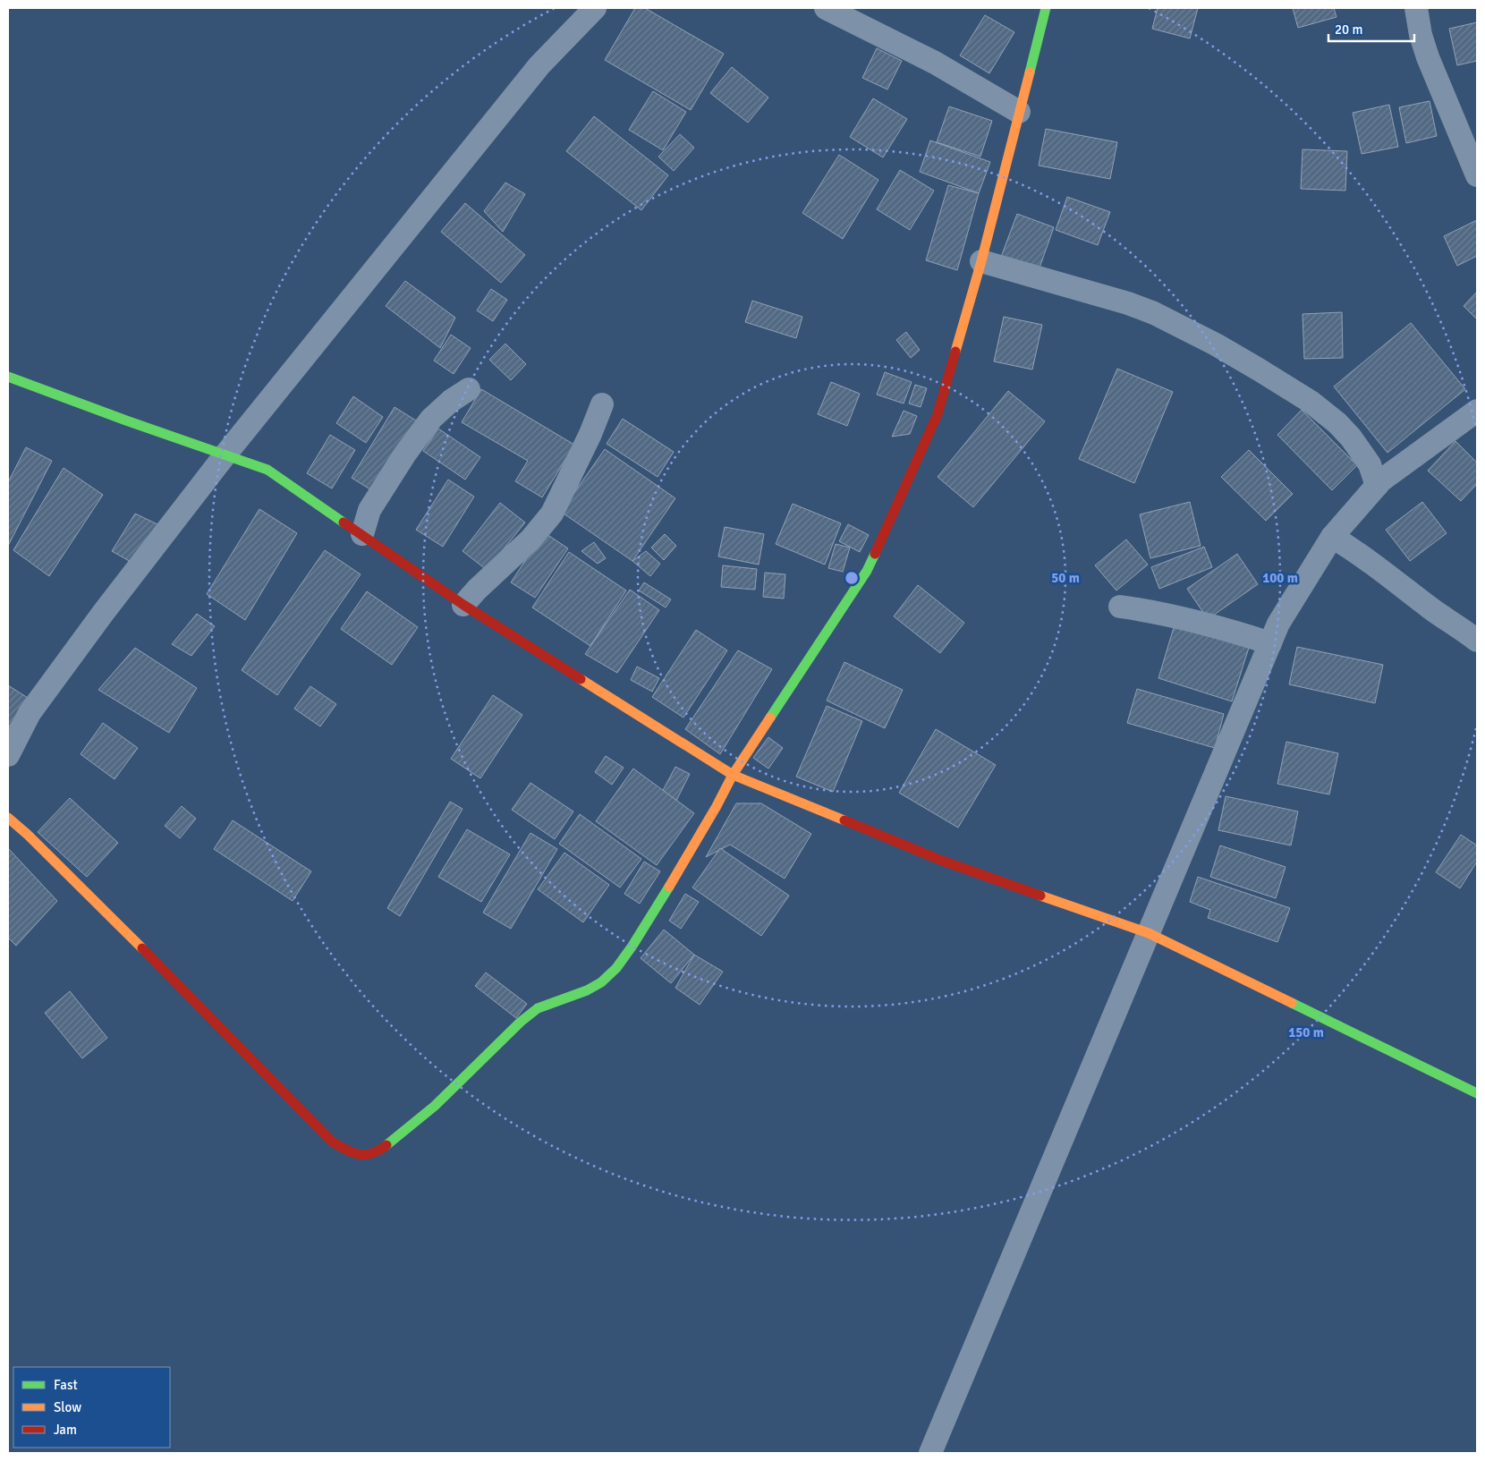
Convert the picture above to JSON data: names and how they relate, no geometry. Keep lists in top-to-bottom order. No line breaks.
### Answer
{"legend":["Fast","Slow","Jam"],"scale_bar":"20 m","rings":["50 m","100 m","150 m"]}
